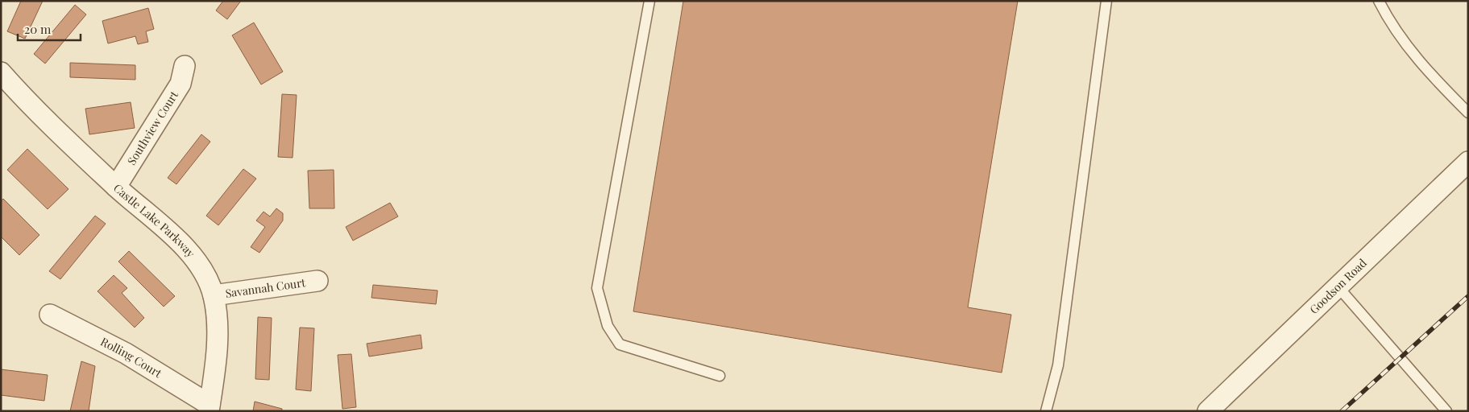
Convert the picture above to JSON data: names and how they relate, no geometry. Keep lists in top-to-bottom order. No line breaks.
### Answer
{"streets":{"street":["Southview Court","Castle Lake Parkway","Goodson Road","Savannah Court","Rolling Court"]},"crossings":[["Southview Court","Castle Lake Parkway"],["Castle Lake Parkway","Savannah Court"],["Castle Lake Parkway","Rolling Court"]],"scale_bar":"20 m"}
